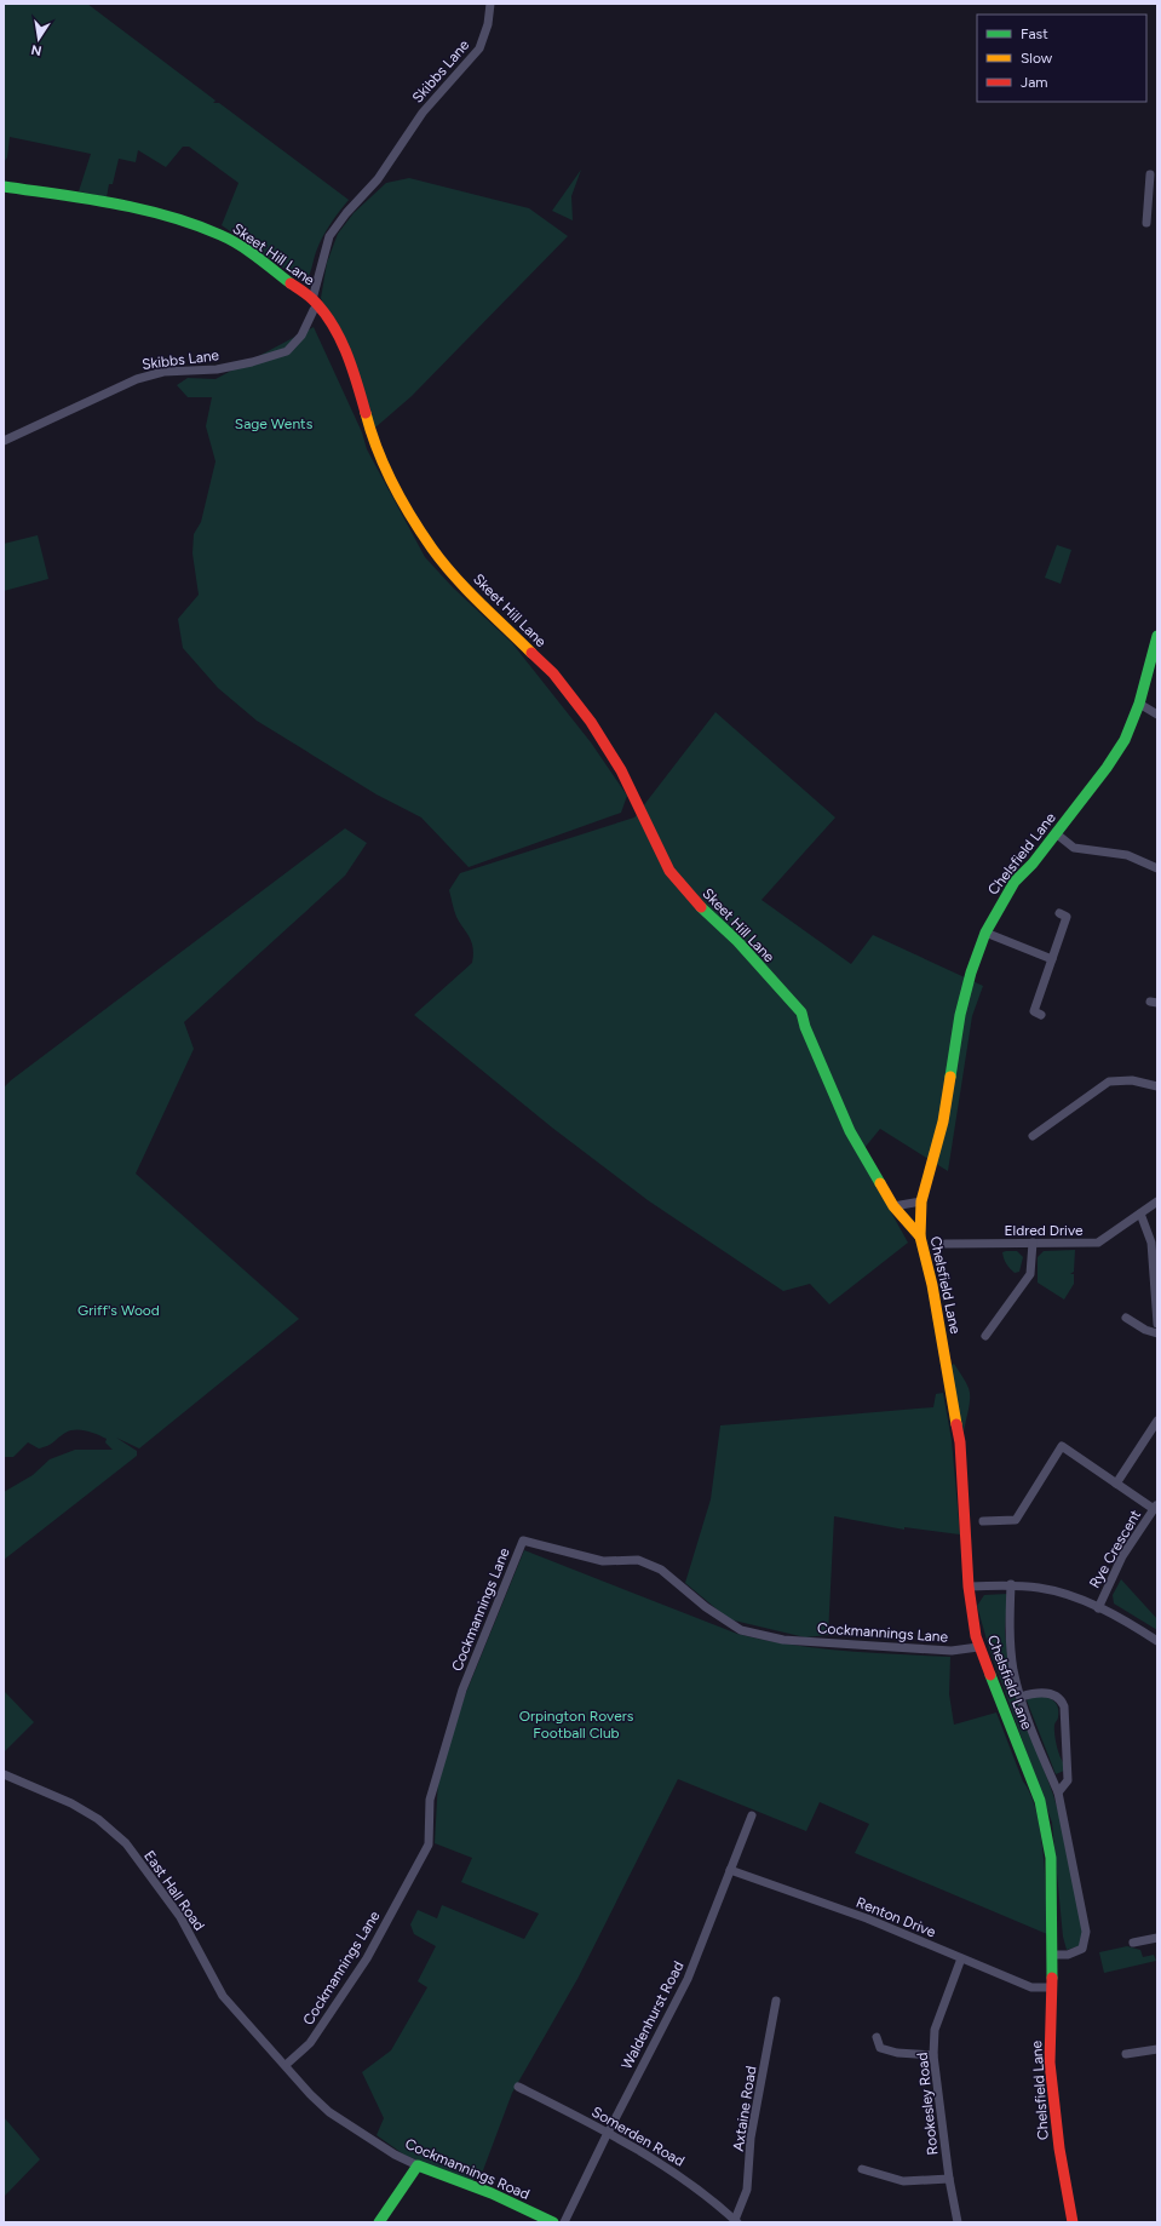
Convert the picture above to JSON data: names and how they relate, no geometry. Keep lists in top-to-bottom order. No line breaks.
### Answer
{"streets":{"street":["Skibbs Lane","Skeet Hill Lane","Chelsfield Lane","Eldred Drive","Rye Crescent","Cockmannings Lane","East Hall Road","Renton Drive","Waldenhurst Road","Rookesley Road","Axtaine Road","Somerden Road","Cockmannings Road"]},"crossings":[["Skibbs Lane","Skeet Hill Lane"],["Skeet Hill Lane","Chelsfield Lane"],["Chelsfield Lane","Cockmannings Lane"],["Chelsfield Lane","Renton Drive"],["Cockmannings Lane","East Hall Road"],["Cockmannings Lane","Cockmannings Road"],["East Hall Road","Cockmannings Road"],["Renton Drive","Waldenhurst Road"],["Renton Drive","Rookesley Road"],["Waldenhurst Road","Somerden Road"],["Axtaine Road","Somerden Road"]],"parks":["Sage Wents","Griff's Wood","Orpington Rovers Football Club"],"legend":["Fast","Slow","Jam"],"north":"bottom"}
